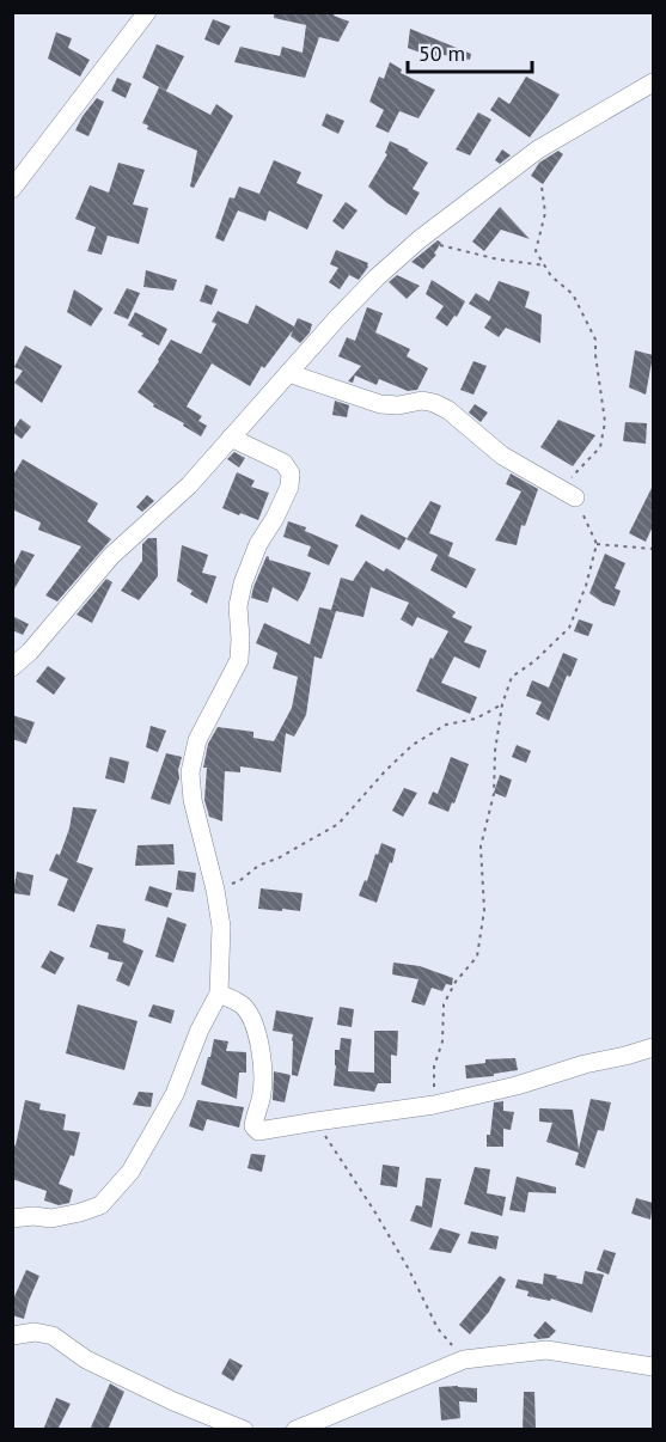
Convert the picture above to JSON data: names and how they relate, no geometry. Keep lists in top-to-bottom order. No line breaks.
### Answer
{"scale_bar":"50 m"}
